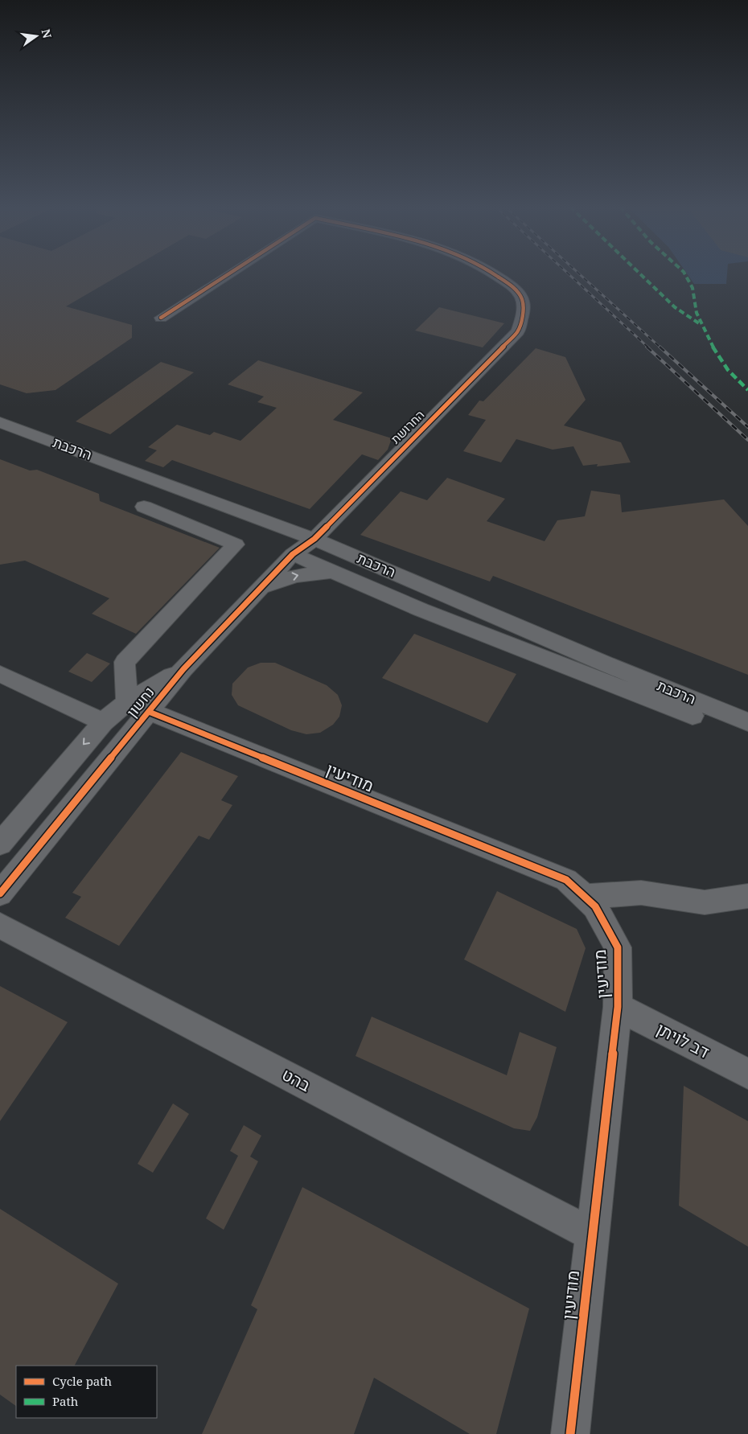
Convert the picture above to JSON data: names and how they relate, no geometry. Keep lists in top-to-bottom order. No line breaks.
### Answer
{"streets":{"street":["החרושת","הרכבת","נחשון","מודיעין","דב לויתן","בהט"]},"crossings":[["החרושת","הרכבת"],["החרושת","נחשון"],["הרכבת","נחשון"],["נחשון","מודיעין"],["מודיעין","דב לויתן"],["מודיעין","בהט"]],"legend":["Cycle path","Path"],"north":"right"}
